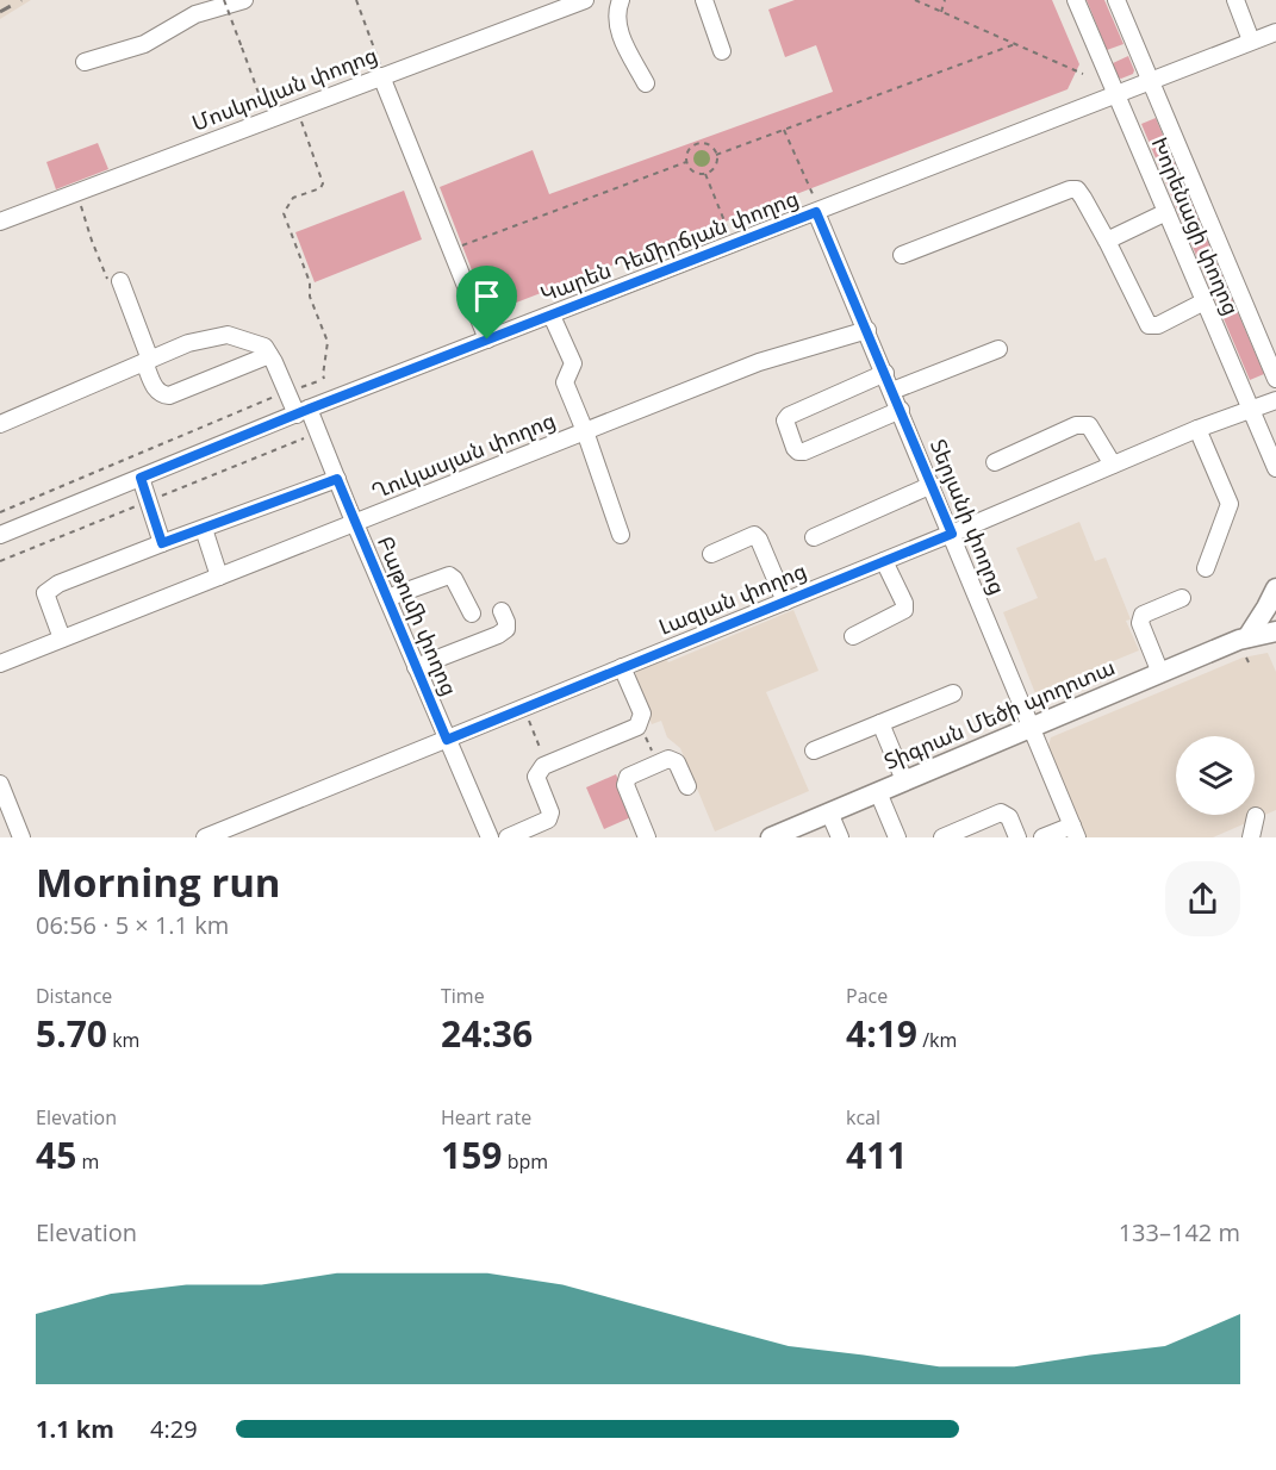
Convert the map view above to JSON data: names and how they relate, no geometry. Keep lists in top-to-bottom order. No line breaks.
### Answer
{"streets":{"main road":["Տիգրան Մեծի պողոտա"],"street":["Մոսկովյան փողոց","Խորենացի փողոց","Կարեն Դեմիրճյան փողոց","Ղուկասյան փողոց","Տերյանի փողոց","Լազյան փողոց","Բաթումի փողոց"]},"crossings":[["Խորենացի փողոց","Կարեն Դեմիրճյան փողոց"],["Խորենացի փողոց","Լազյան փողոց"],["Կարեն Դեմիրճյան փողոց","Տերյանի փողոց"],["Կարեն Դեմիրճյան փողոց","Բաթումի փողոց"],["Ղուկասյան փողոց","Տերյանի փողոց"],["Ղուկասյան փողոց","Բաթումի փողոց"],["Տերյանի փողոց","Լազյան փողոց"],["Տերյանի փողոց","Տիգրան Մեծի պողոտա"],["Լազյան փողոց","Բաթումի փողոց"]],"page":{"heading":["Morning run","06:56 · 5 × 1.1 km"],"stats":[["Distance","5.70 km"],["Time","24:36"],["Pace","4:19 /km"],["Elevation","45 m"],["Heart rate","159 bpm"],["kcal","411"]],"chart":["Elevation","133–142 m"],"list":[{"name":"1.1 km","note":"4:29"}]}}
